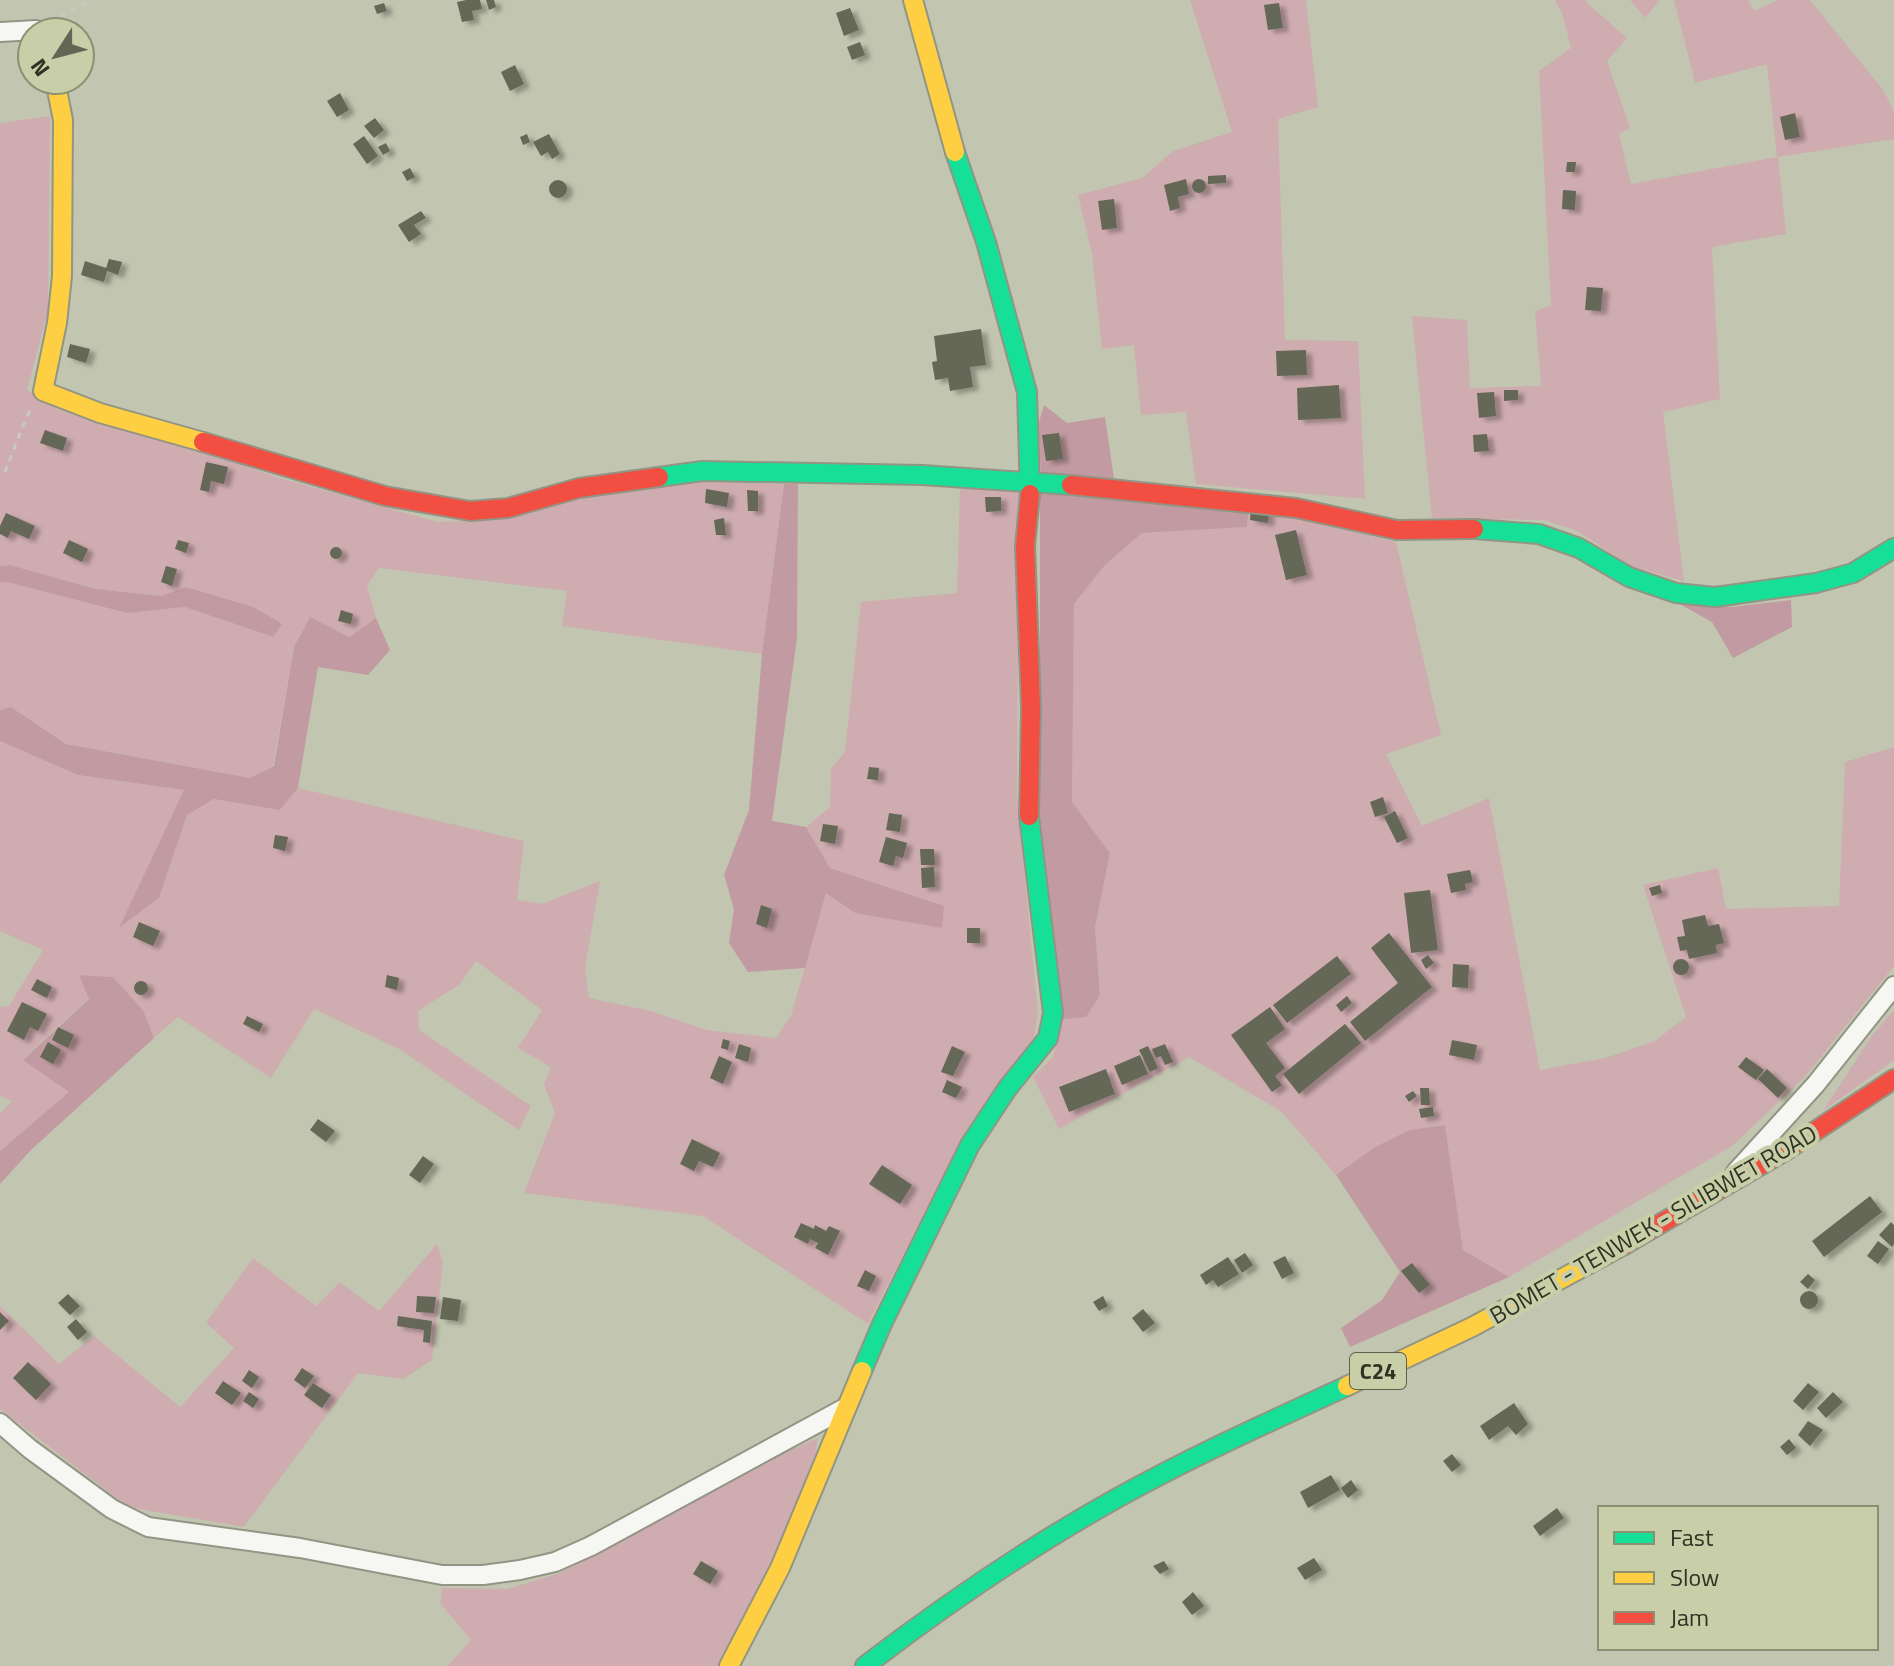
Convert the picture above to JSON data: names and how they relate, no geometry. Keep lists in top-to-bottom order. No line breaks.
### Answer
{"streets":{"street":["BOMET - TENWEK - SILIBWET ROAD","C24"]},"legend":["Fast","Slow","Jam"],"north":"bottom left"}
